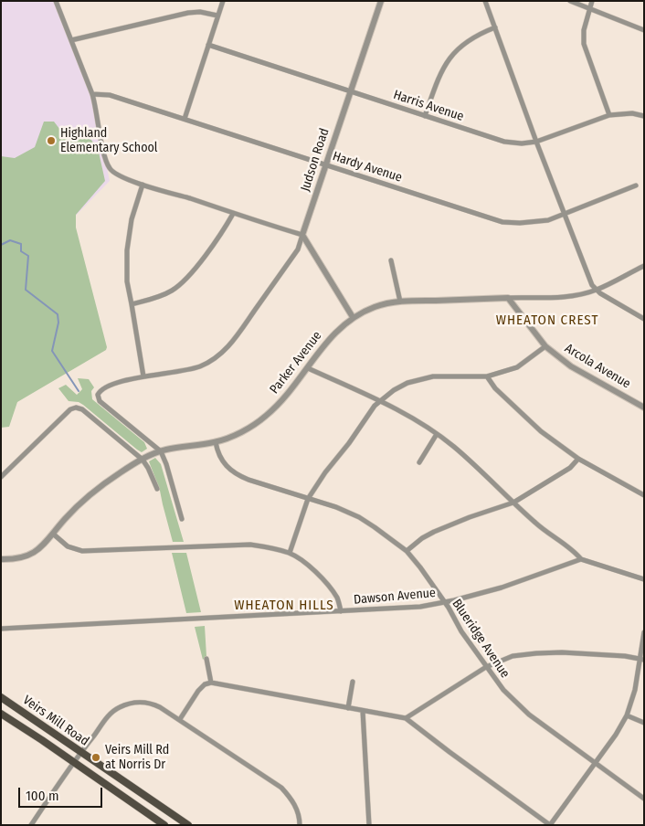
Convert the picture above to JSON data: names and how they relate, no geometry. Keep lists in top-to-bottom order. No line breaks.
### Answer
{"streets":{"main road":["Veirs Mill Road"],"street":["Harris Avenue","Judson Road","Hardy Avenue","Parker Avenue","Arcola Avenue","Dawson Avenue","Blueridge Avenue"]},"crossings":[["Harris Avenue","Judson Road"],["Judson Road","Hardy Avenue"],["Parker Avenue","Arcola Avenue"],["Parker Avenue","Blueridge Avenue"],["Dawson Avenue","Blueridge Avenue"]],"districts":["WHEATON CREST","WHEATON HILLS"],"places":["Highland Elementary School","Veirs Mill Rd at Norris Dr"],"scale_bar":"100 m"}
